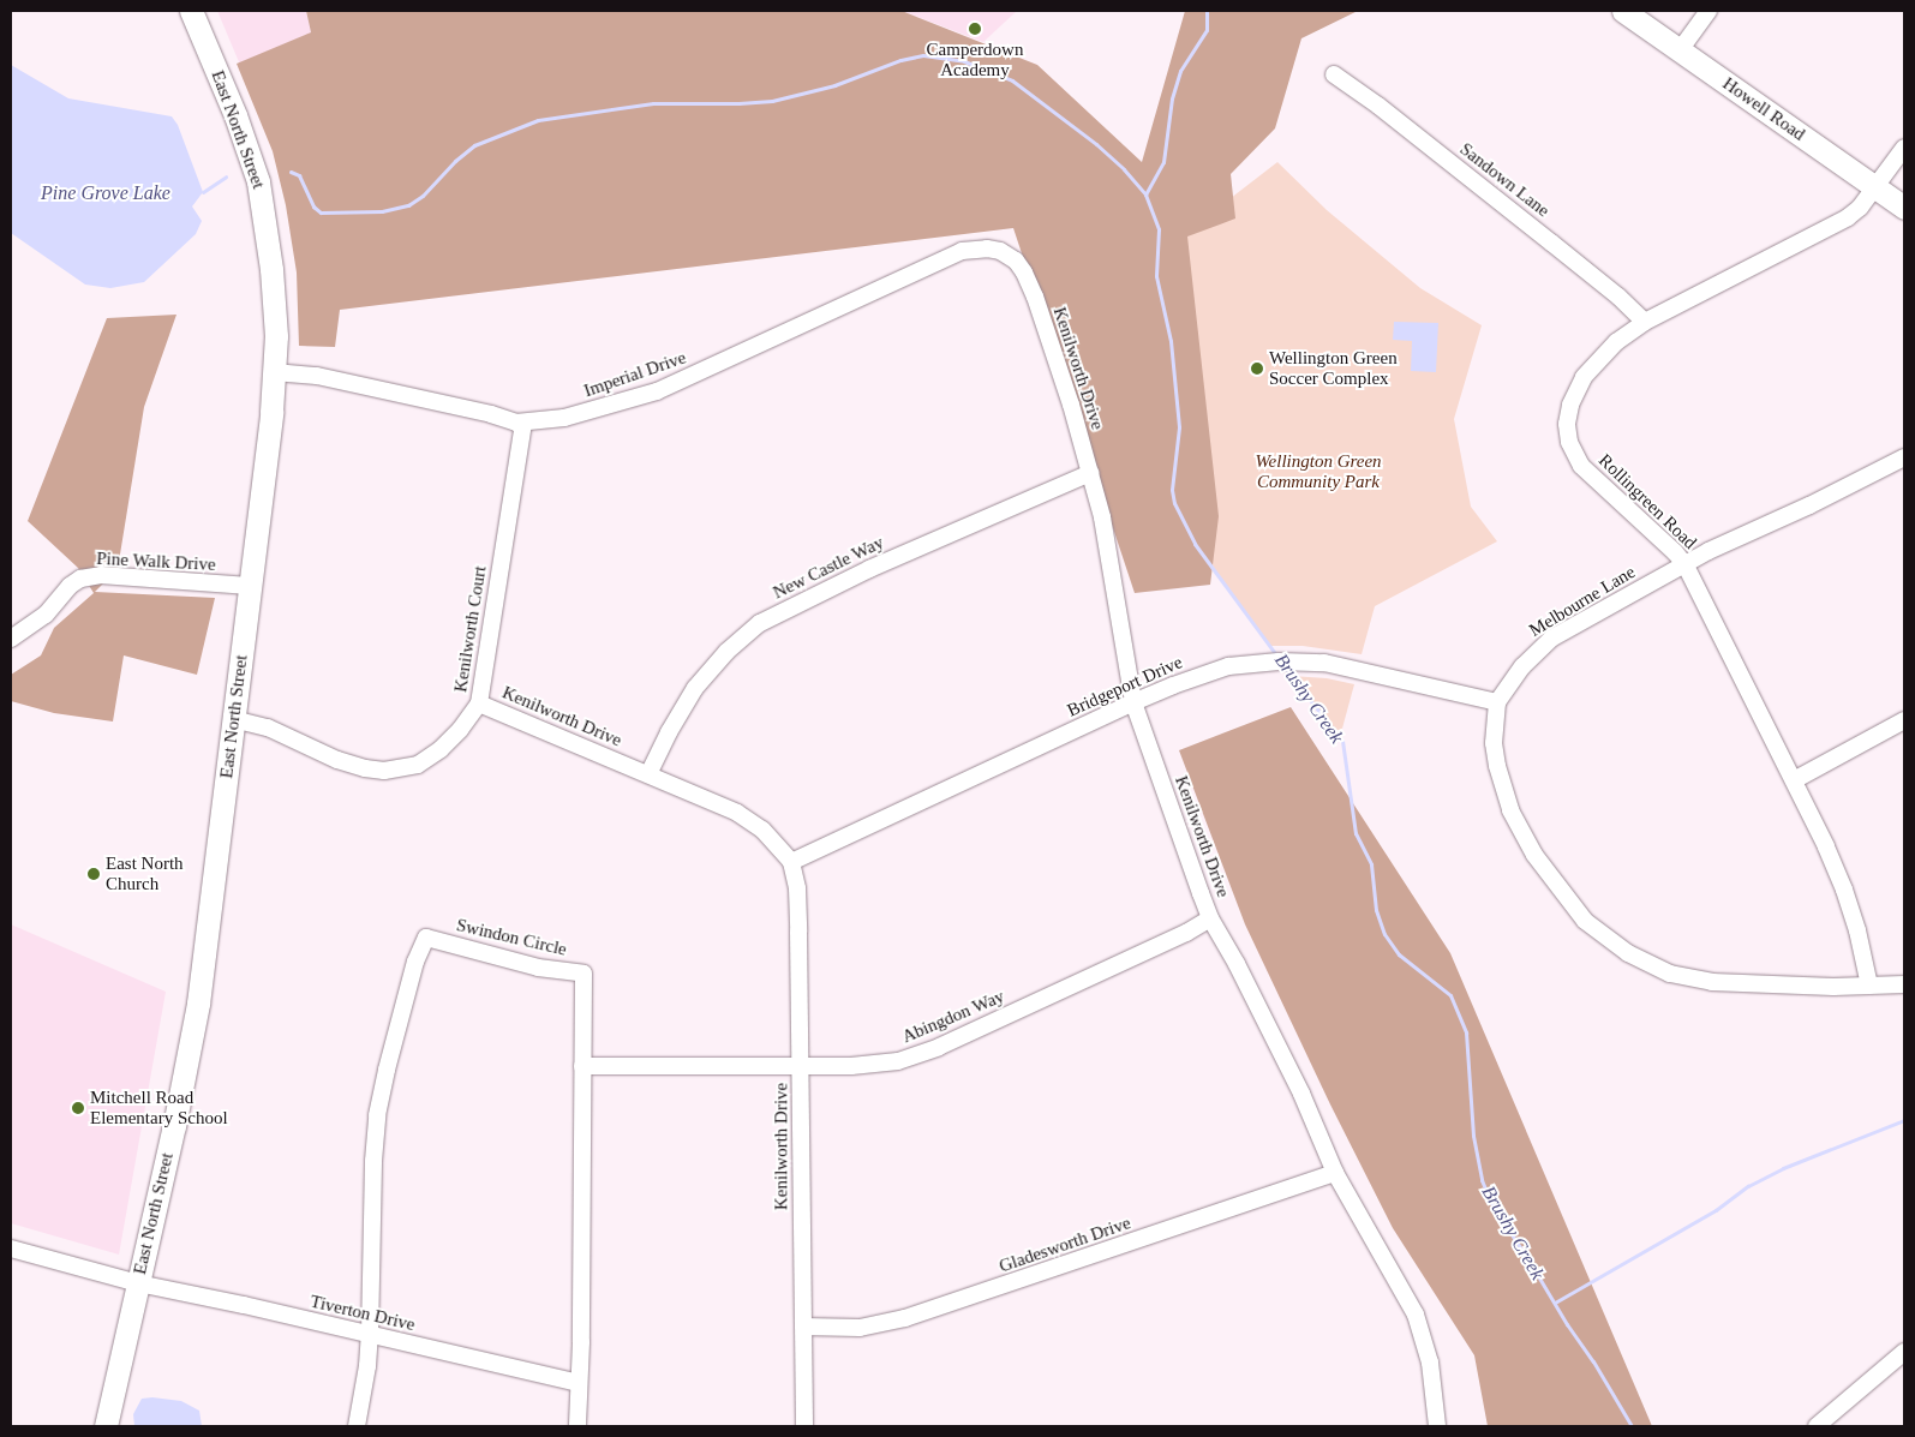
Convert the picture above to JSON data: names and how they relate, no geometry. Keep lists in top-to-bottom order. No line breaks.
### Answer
{"streets":{"main road":["Howell Road","East North Street"],"street":["Sandown Lane","Kenilworth Drive","Imperial Drive","Rollingreen Road","Pine Walk Drive","New Castle Way","Melbourne Lane","Kenilworth Court","Bridgeport Drive","Swindon Circle","Abingdon Way","Gladesworth Drive","Tiverton Drive"]},"crossings":[["Howell Road","Rollingreen Road"],["East North Street","Imperial Drive"],["East North Street","Pine Walk Drive"],["East North Street","Kenilworth Court"],["East North Street","Tiverton Drive"],["Sandown Lane","Rollingreen Road"],["Kenilworth Drive","Imperial Drive"],["Kenilworth Drive","New Castle Way"],["Kenilworth Drive","Kenilworth Court"],["Kenilworth Drive","Bridgeport Drive"],["Kenilworth Drive","Abingdon Way"],["Kenilworth Drive","Gladesworth Drive"],["Imperial Drive","Kenilworth Court"],["Rollingreen Road","Melbourne Lane"],["Melbourne Lane","Bridgeport Drive"],["Swindon Circle","Abingdon Way"],["Swindon Circle","Tiverton Drive"]],"water":["Pine Grove Lake","Brushy Creek"],"parks":["Wellington Green Community Park"],"places":["Camperdown Academy","Wellington Green Soccer Complex","East North Church","Mitchell Road Elementary School"]}
